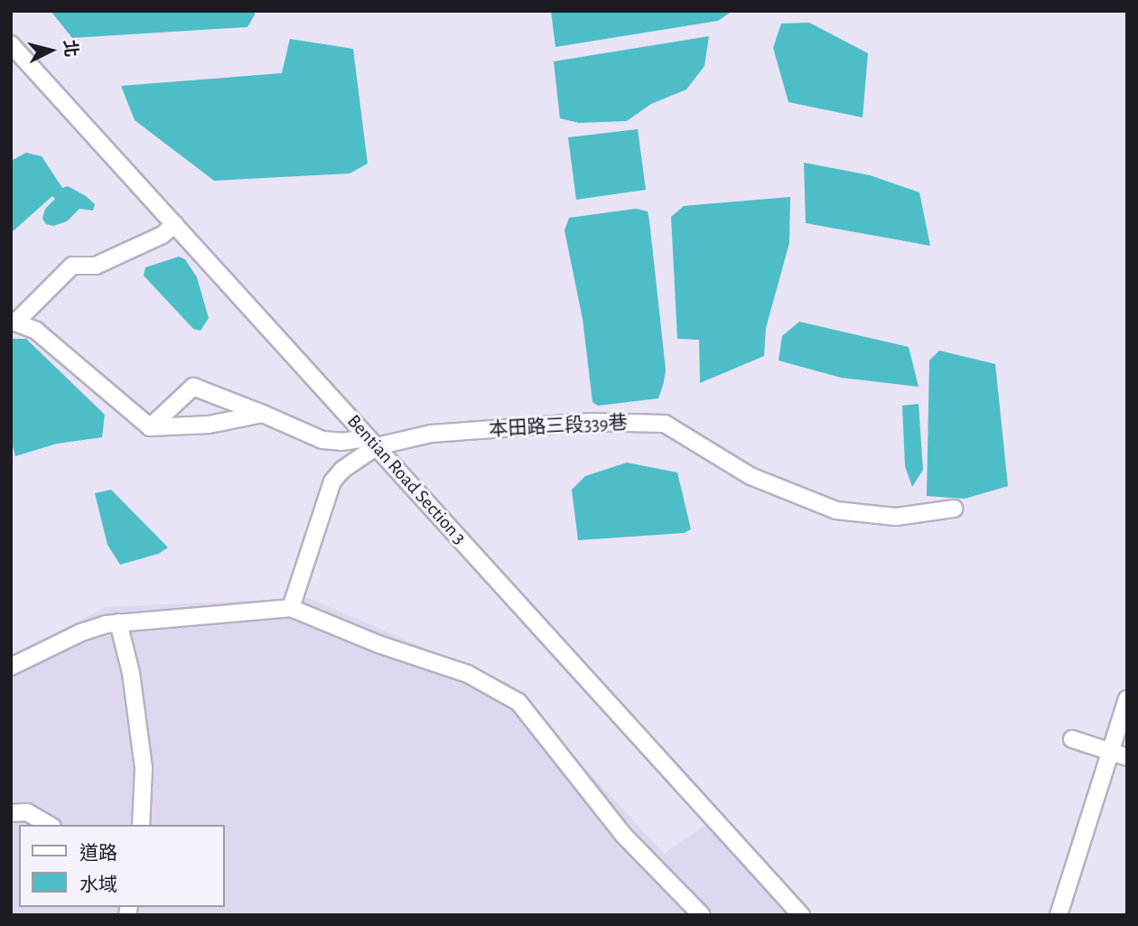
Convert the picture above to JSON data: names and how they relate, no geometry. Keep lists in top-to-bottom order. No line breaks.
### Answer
{"streets":{"street":["本田路三段339巷","Bentian Road Section 3"]},"crossings":[["本田路三段339巷","Bentian Road Section 3"]],"legend":["道路","水域"],"north":"right"}
